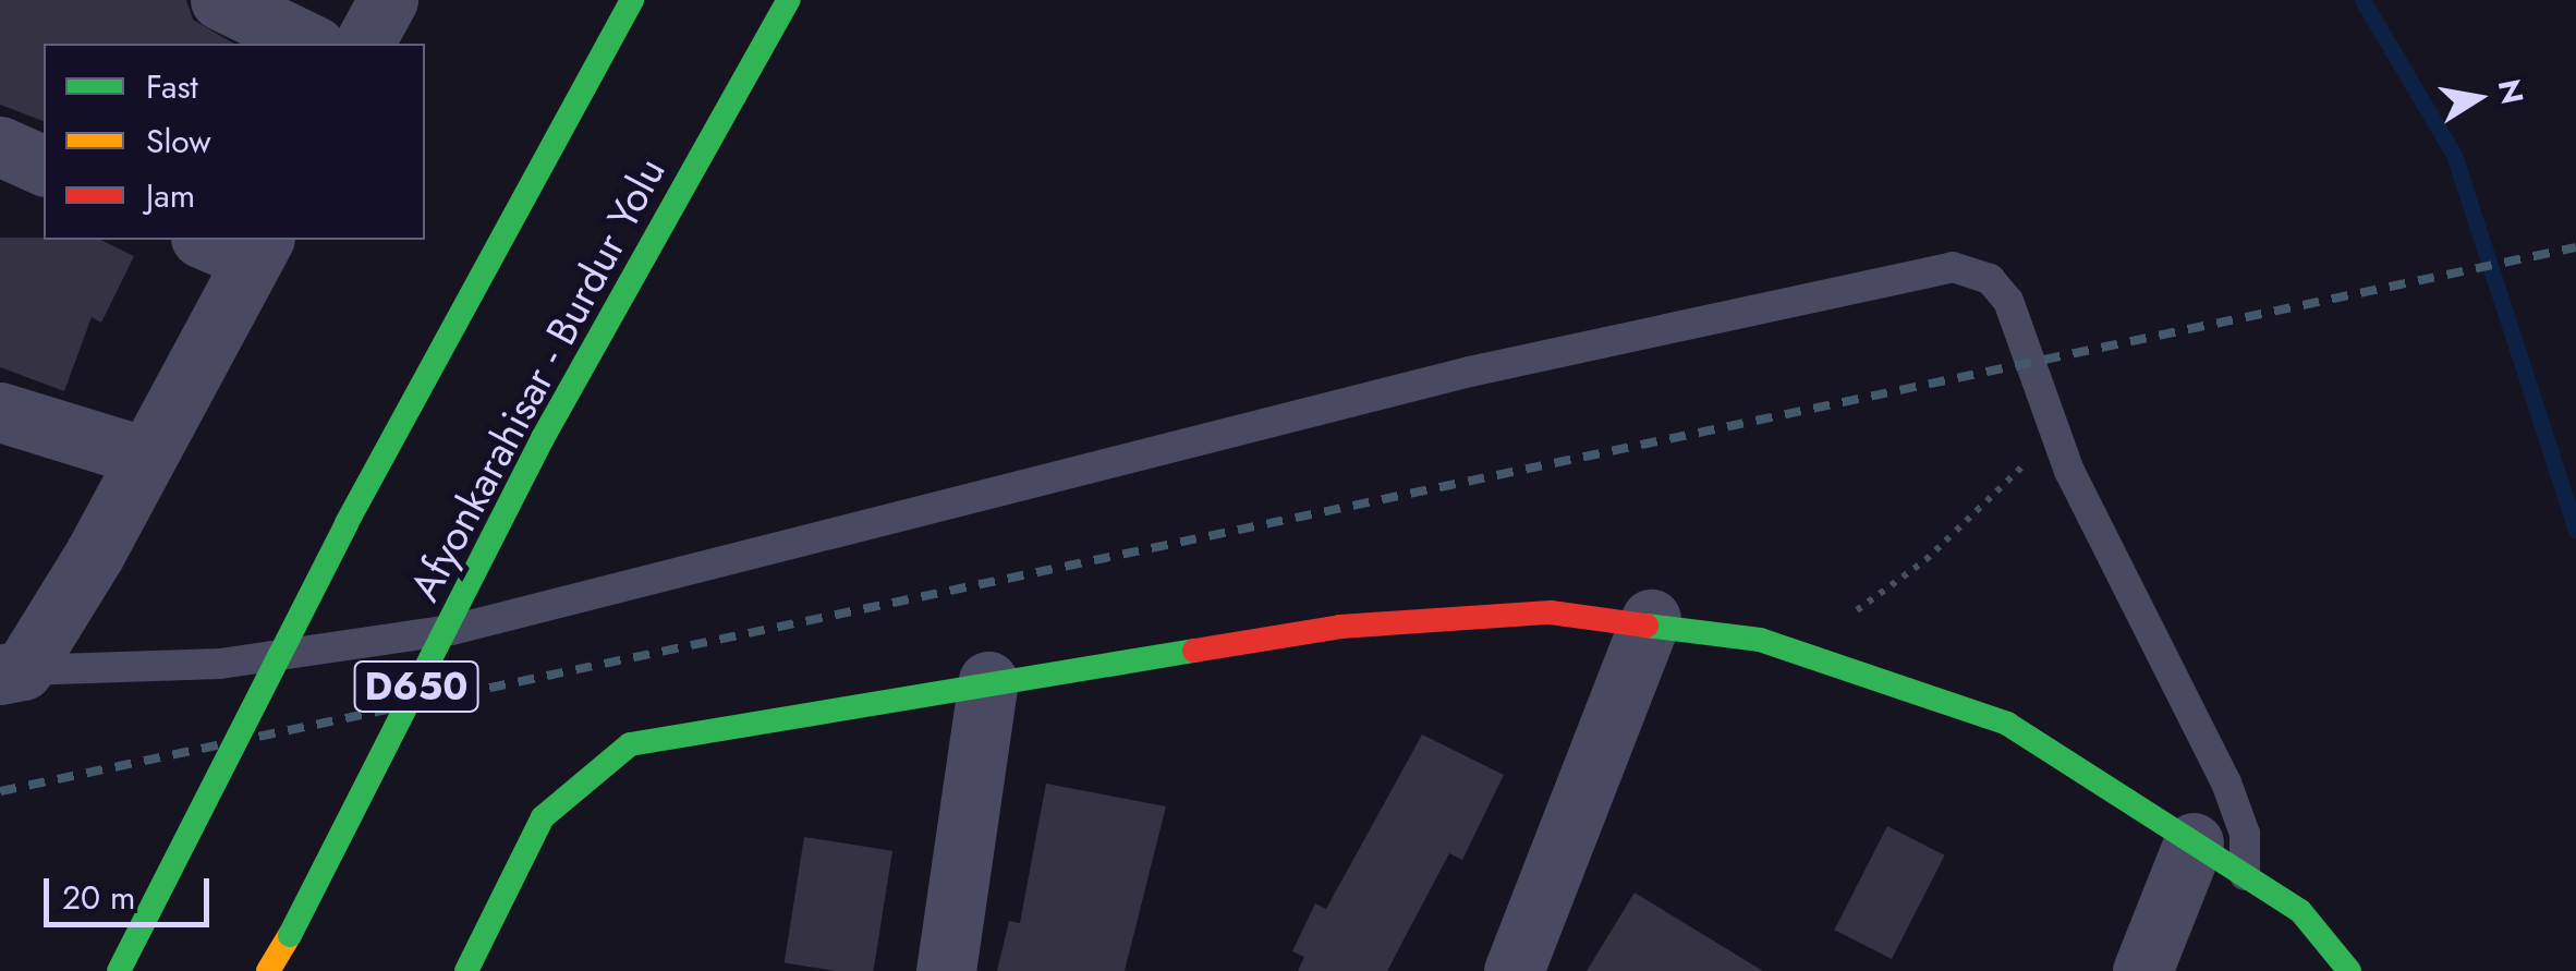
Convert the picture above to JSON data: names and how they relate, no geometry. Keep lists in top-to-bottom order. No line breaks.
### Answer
{"streets":{"main road":["Afyonkarahisar - Burdur Yolu","D650"]},"legend":["Fast","Slow","Jam"],"scale_bar":"20 m","north":"right"}
